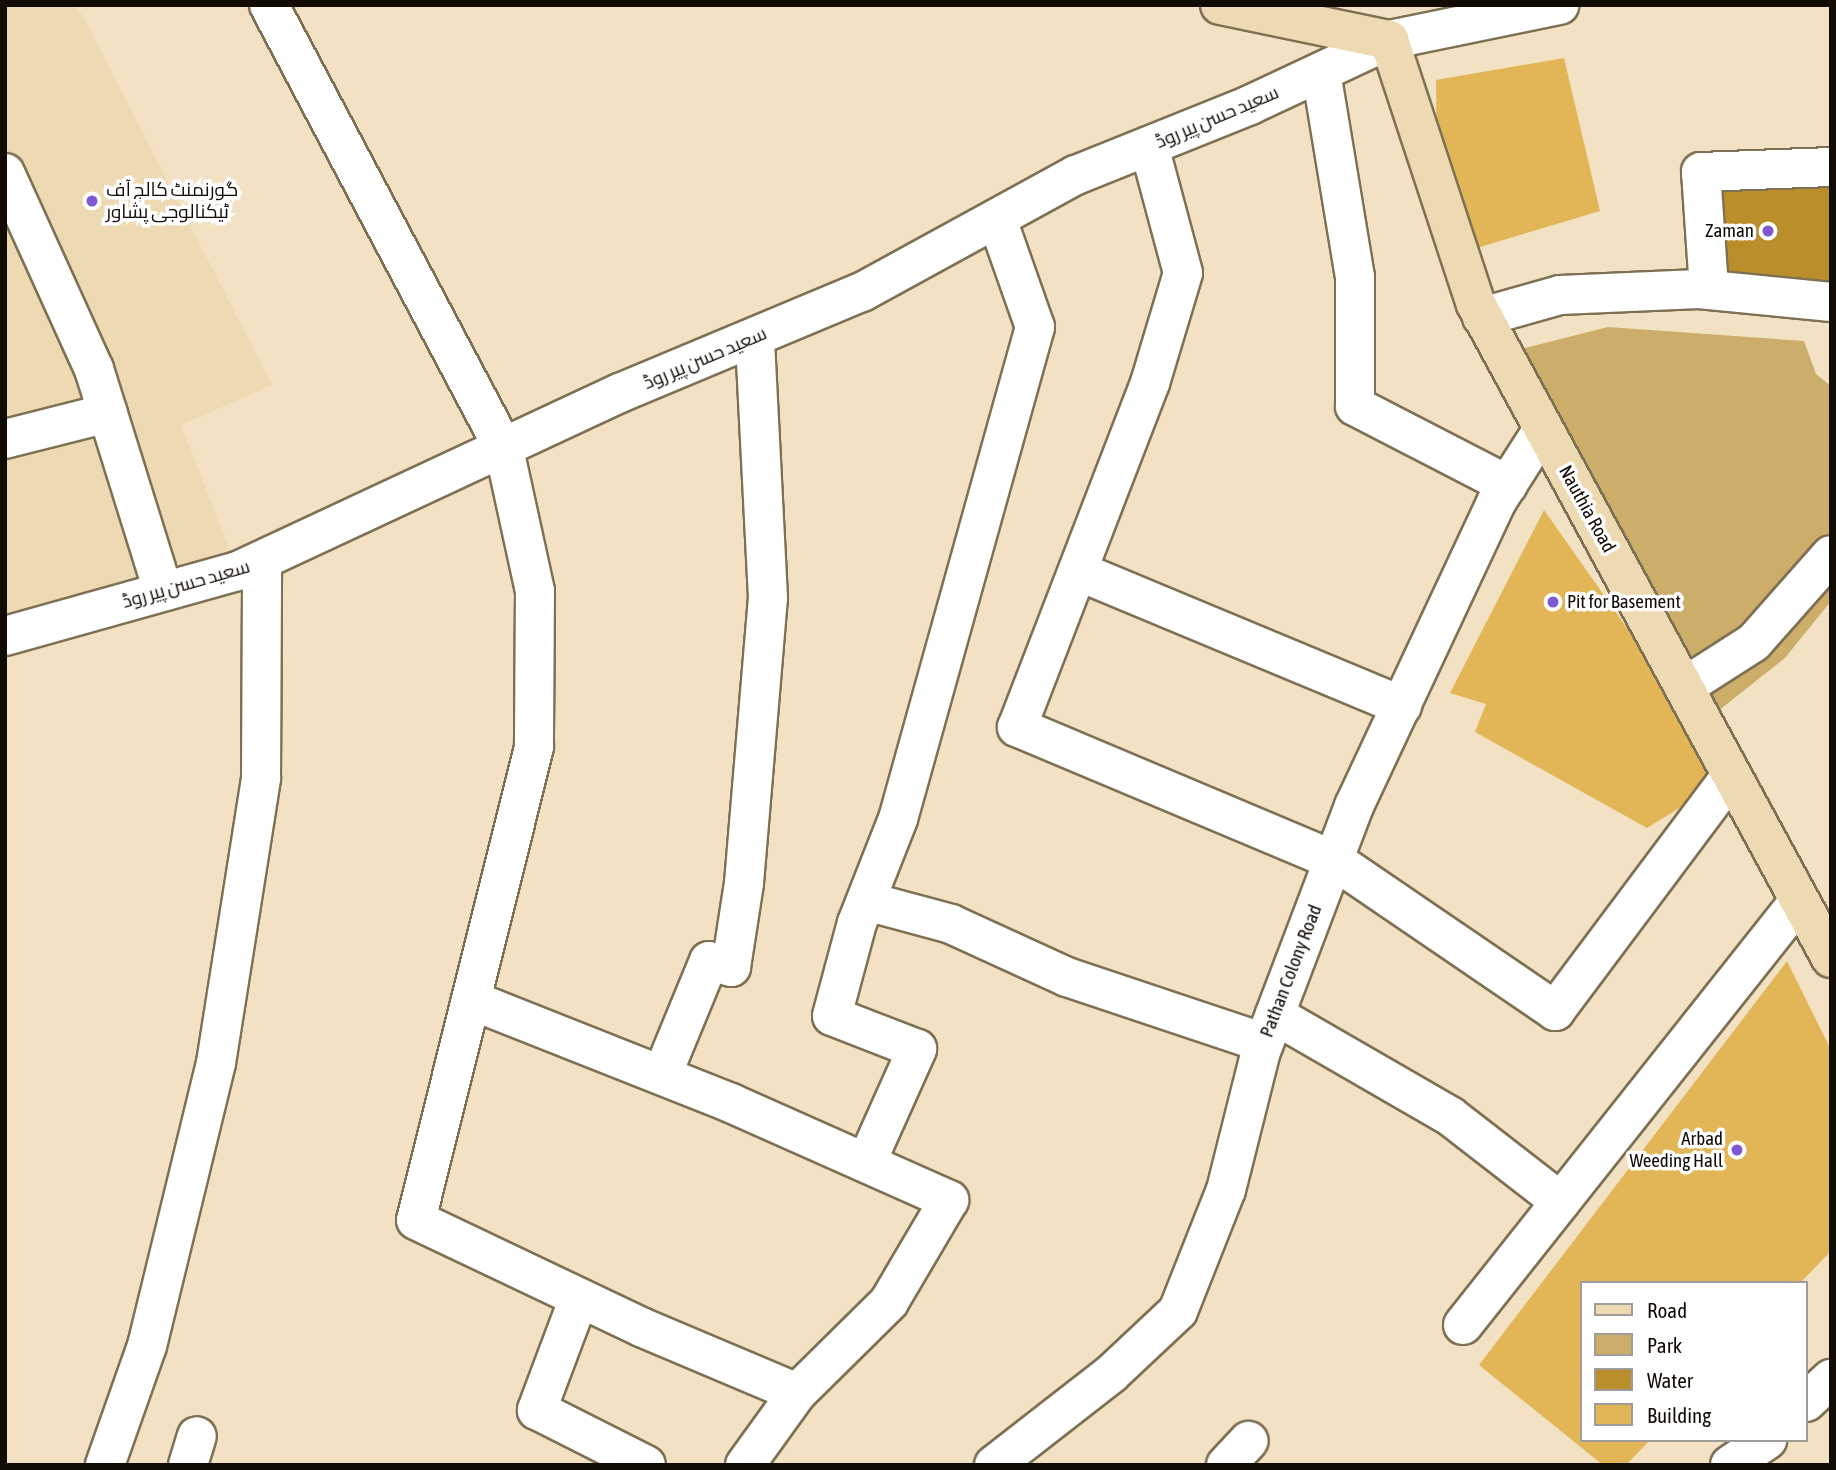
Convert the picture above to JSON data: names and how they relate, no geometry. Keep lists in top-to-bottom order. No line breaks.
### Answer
{"streets":{"main road":["Nauthia Road"],"street":["سعید حسن پیر روڈ","Pathan Colony Road"]},"crossings":[["سعید حسن پیر روڈ","Nauthia Road"],["Nauthia Road","Pathan Colony Road"]],"places":["گورنمنٹ کالج آف ٹیکنالوجی پشاور","Zaman","Pit for Basement","Arbad Weeding Hall"],"legend":["Road","Park","Water","Building"]}
